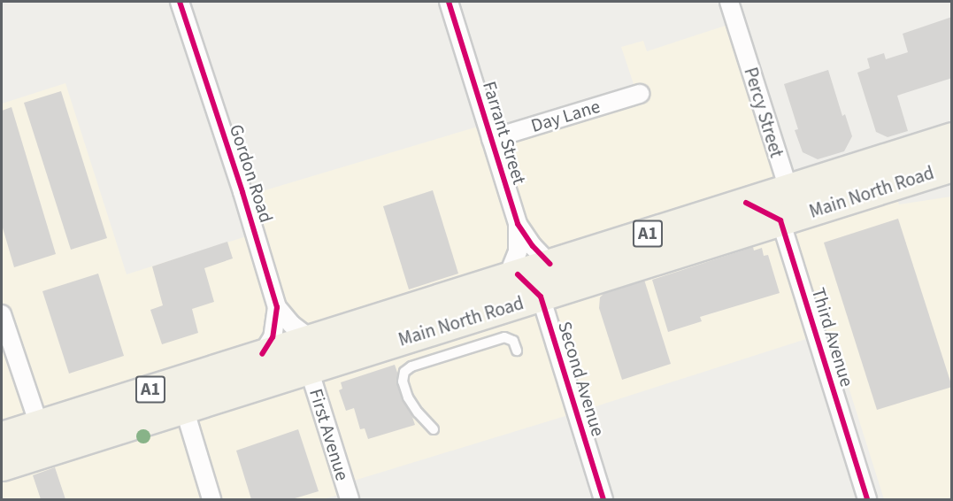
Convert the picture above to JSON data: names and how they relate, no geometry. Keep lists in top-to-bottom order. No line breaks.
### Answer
{"streets":{"highway":["Main North Road","A1"],"street":["Percy Street","Day Lane","Farrant Street","Gordon Road","Third Avenue","Second Avenue","First Avenue"]},"crossings":[["Percy Street","Main North Road"],["Day Lane","Farrant Street"],["Farrant Street","Main North Road"],["Gordon Road","Main North Road"],["Main North Road","Third Avenue"],["Main North Road","Second Avenue"],["Main North Road","First Avenue"]]}
